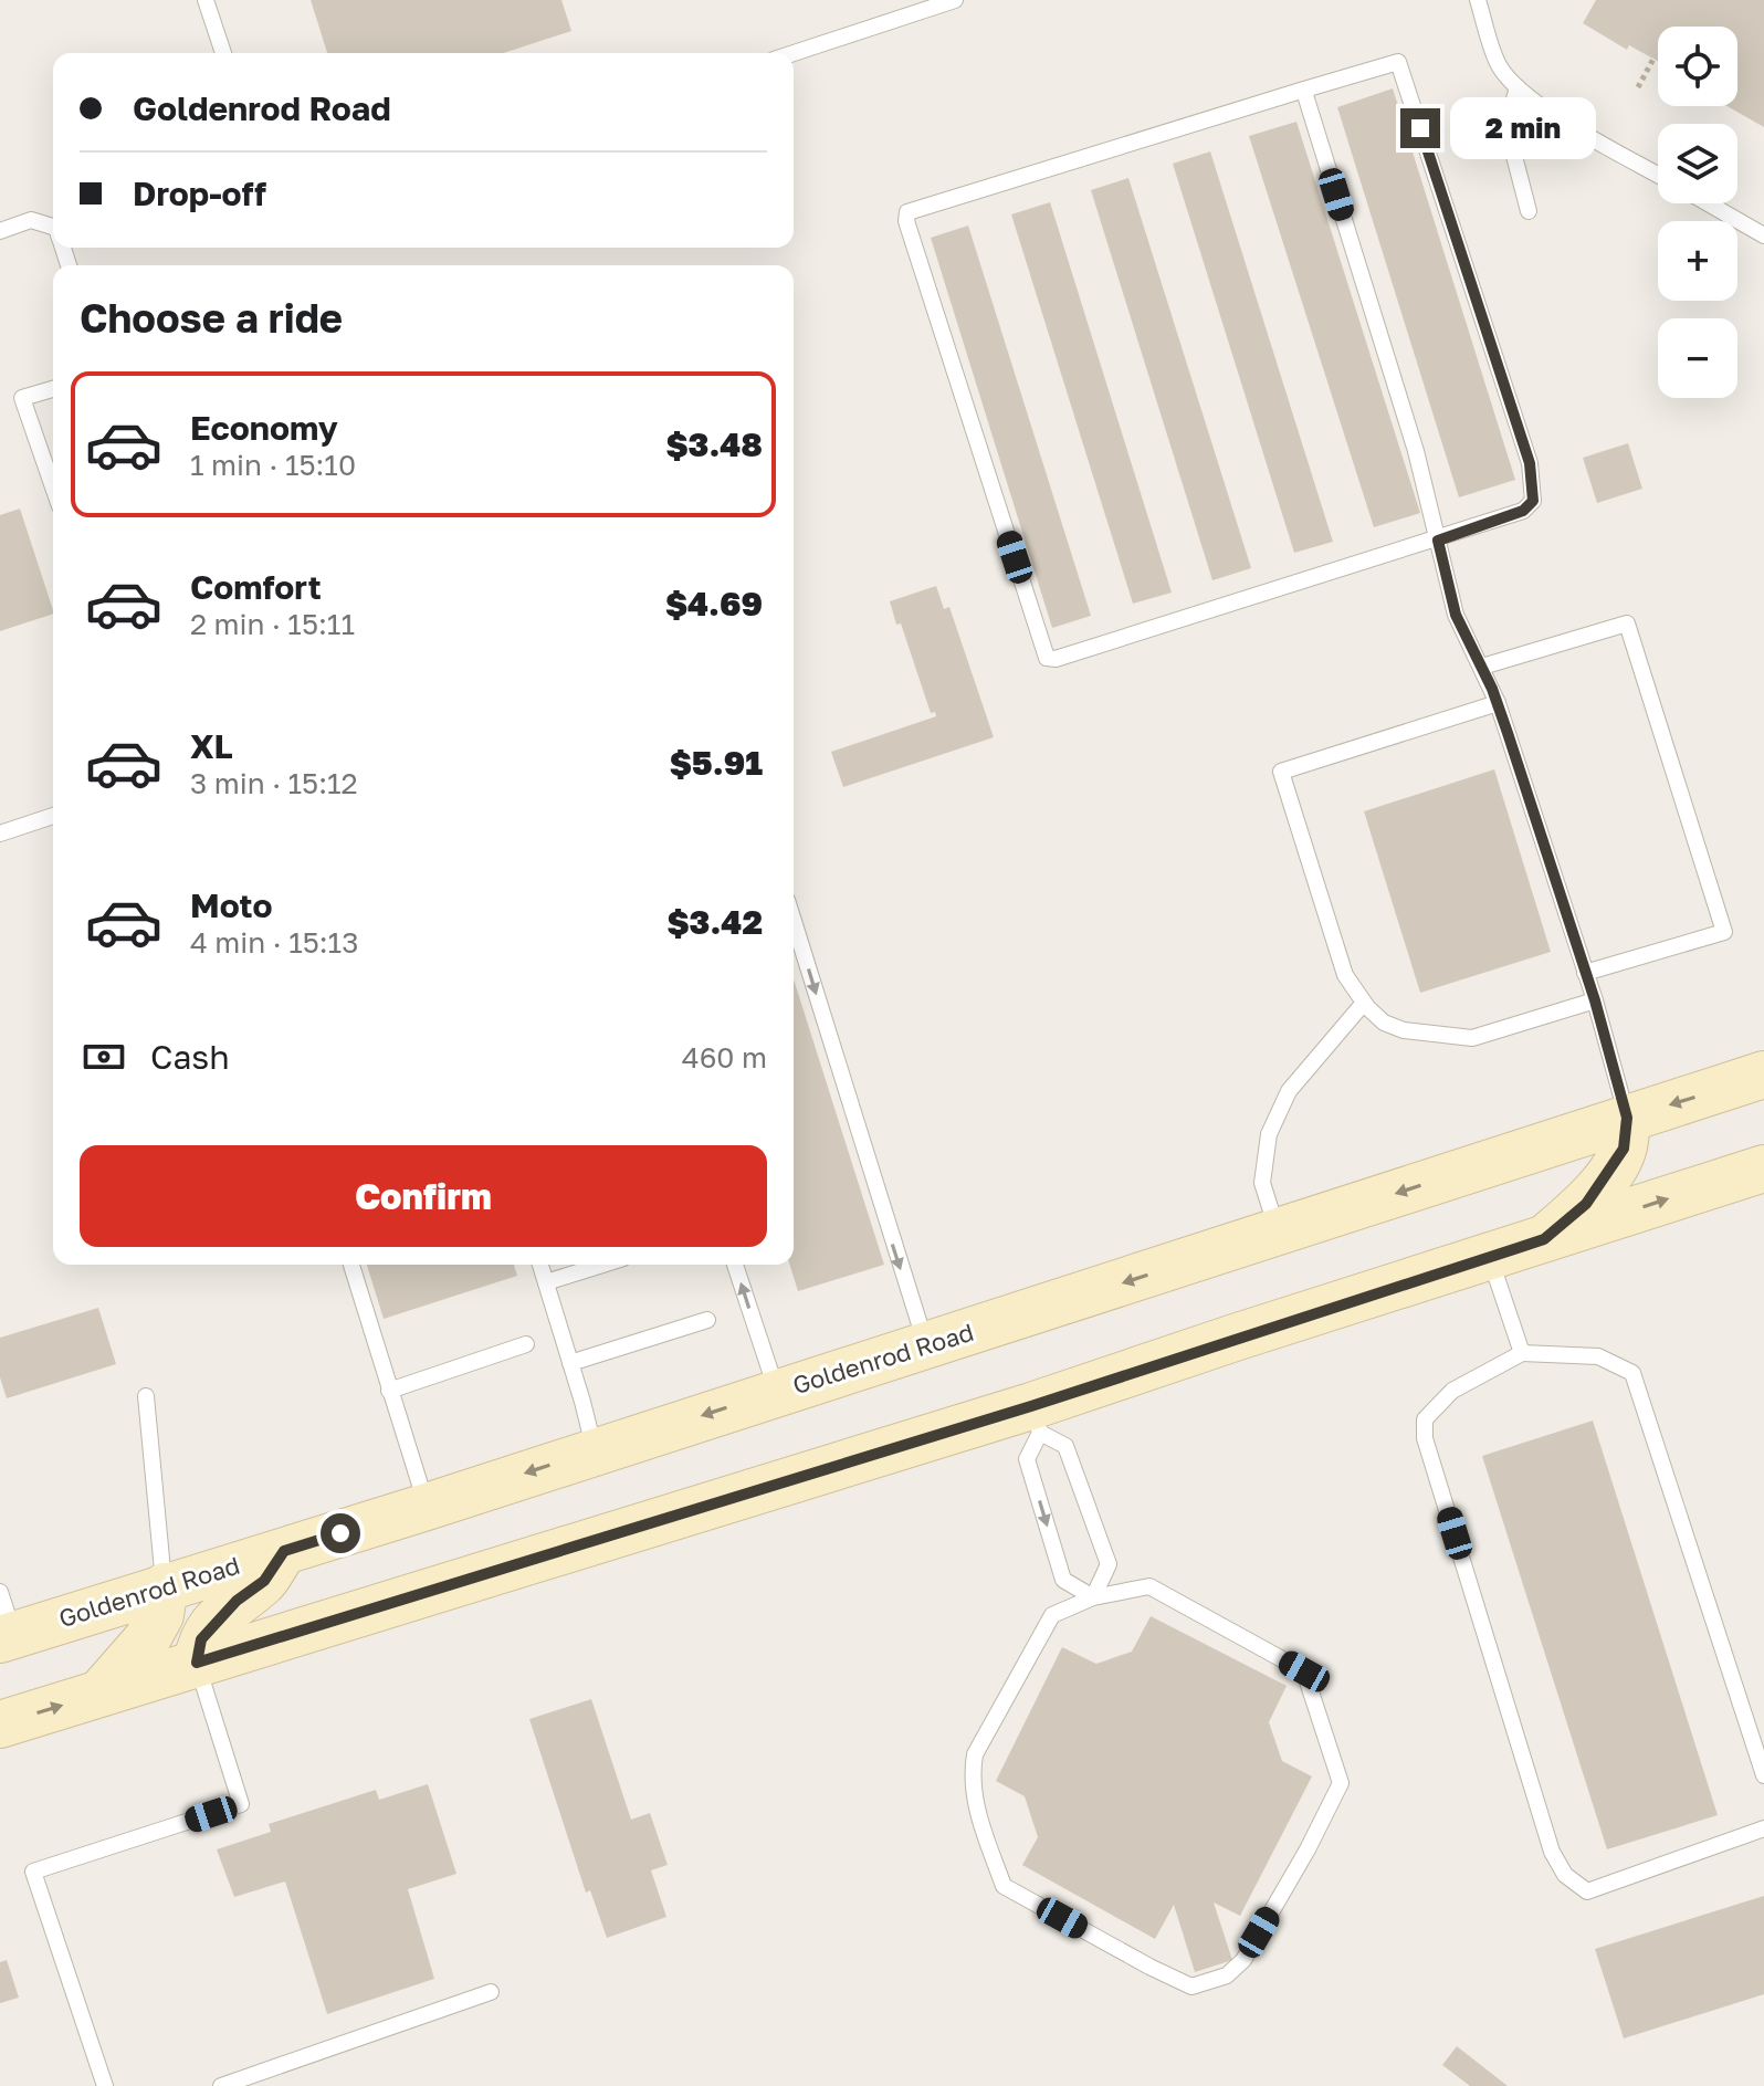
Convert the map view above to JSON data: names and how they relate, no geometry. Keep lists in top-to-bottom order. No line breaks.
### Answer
{"streets":{"main road":["Goldenrod Road"]},"page":{"map_buttons":["+","−"],"banner":["Goldenrod Road","Drop-off"],"bubble":"2 min","heading":"Choose a ride","list":[{"name":"Economy","note":"1 min · 15:10","value":"$3.48"},{"name":"Comfort","note":"2 min · 15:11","value":"$4.69"},{"name":"XL","note":"3 min · 15:12","value":"$5.91"},{"name":"Moto","note":"4 min · 15:13","value":"$3.42"}],"pay":["Cash","460 m"],"buttons":"Confirm"}}
